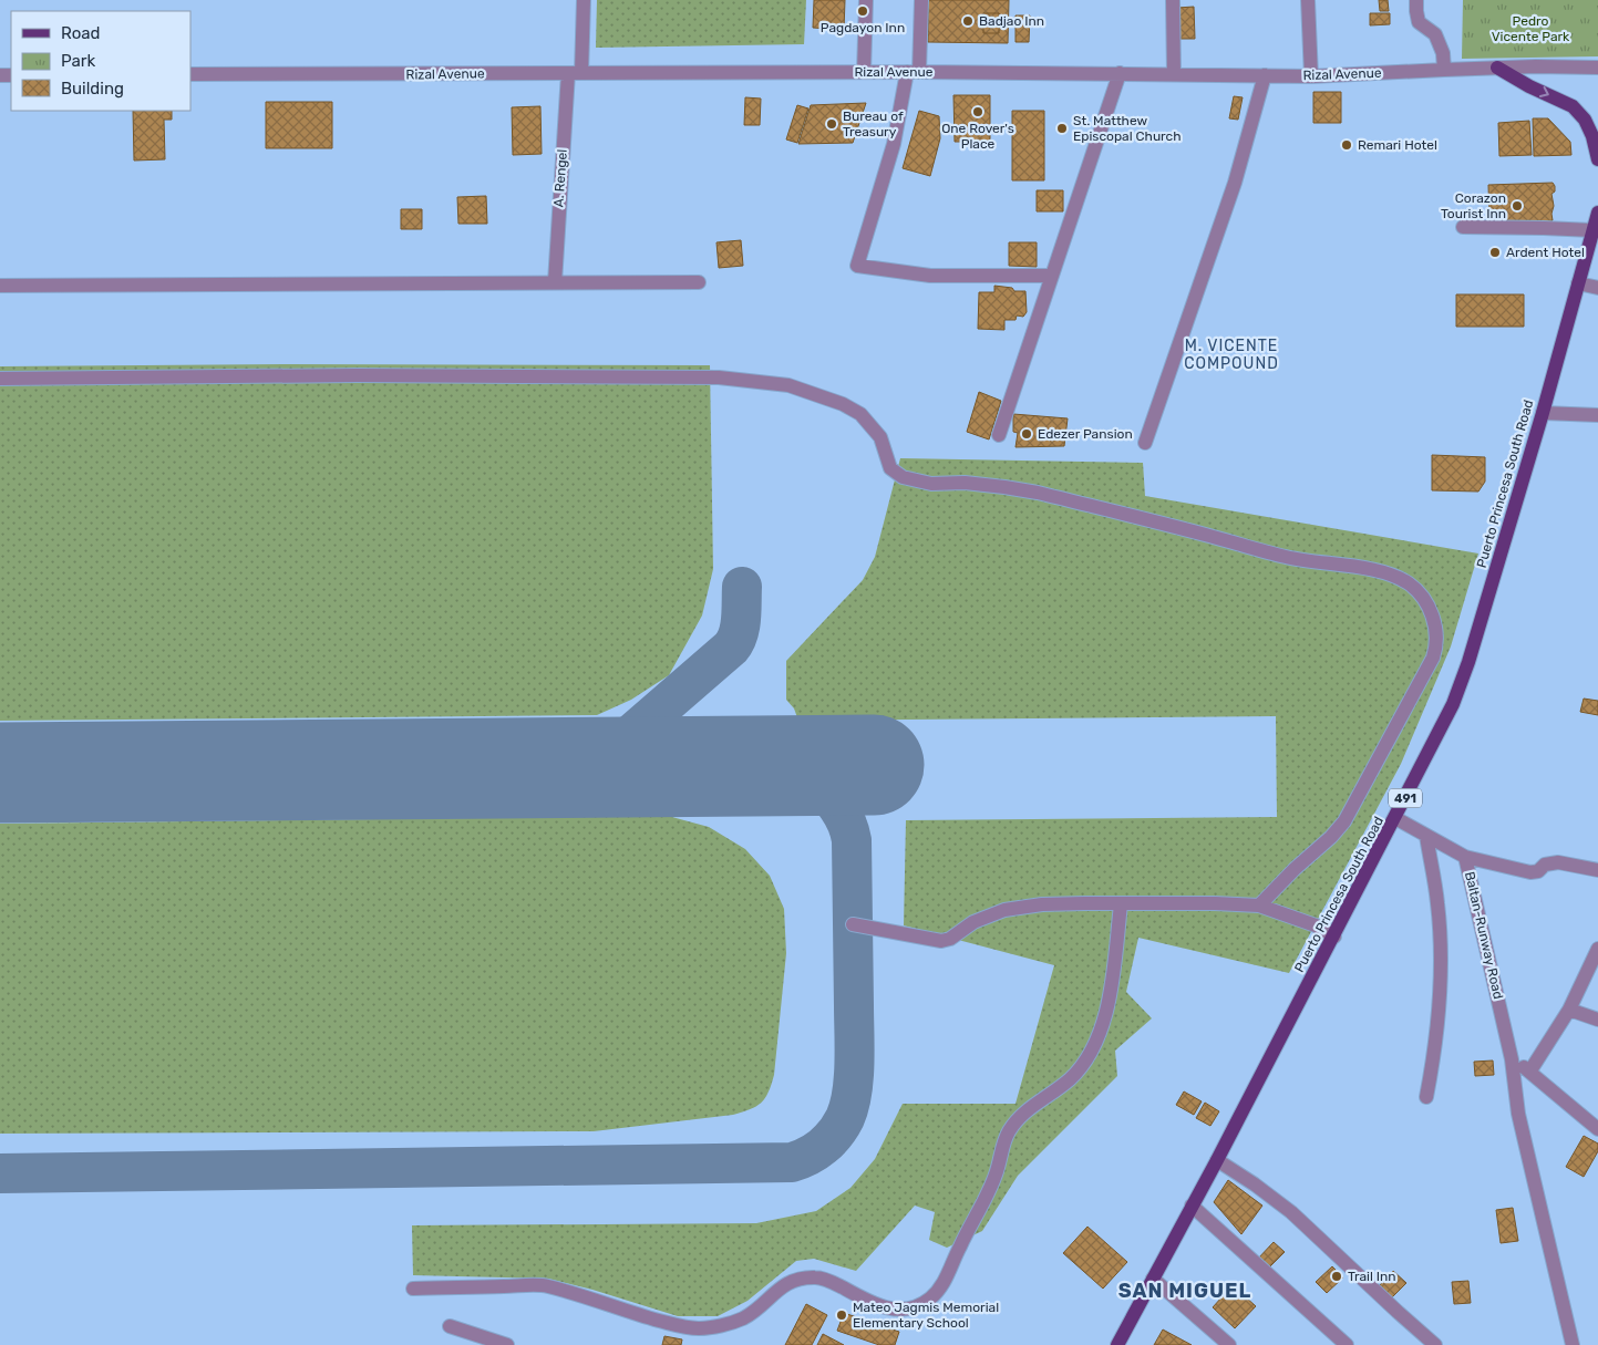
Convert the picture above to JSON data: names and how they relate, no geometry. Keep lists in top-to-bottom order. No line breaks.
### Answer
{"streets":{"main road":["Puerto Princesa South Road","491"],"street":["Rizal Avenue","A. Rengel","Baltan-Runway Road"]},"crossings":[["Rizal Avenue","A. Rengel"],["Puerto Princesa South Road","Baltan-Runway Road"]],"districts":["M. VICENTE COMPOUND","SAN MIGUEL"],"parks":["Pedro Vicente Park"],"places":["Pagdayon Inn","Badjao Inn","One Rover's Place","Bureau of Treasury","St. Matthew Episcopal Church","Remari Hotel","Corazon Tourist Inn","Ardent Hotel","Edezer Pansion","Trail Inn","Mateo Jagmis Memorial Elementary School"],"legend":["Road","Park","Building"]}
